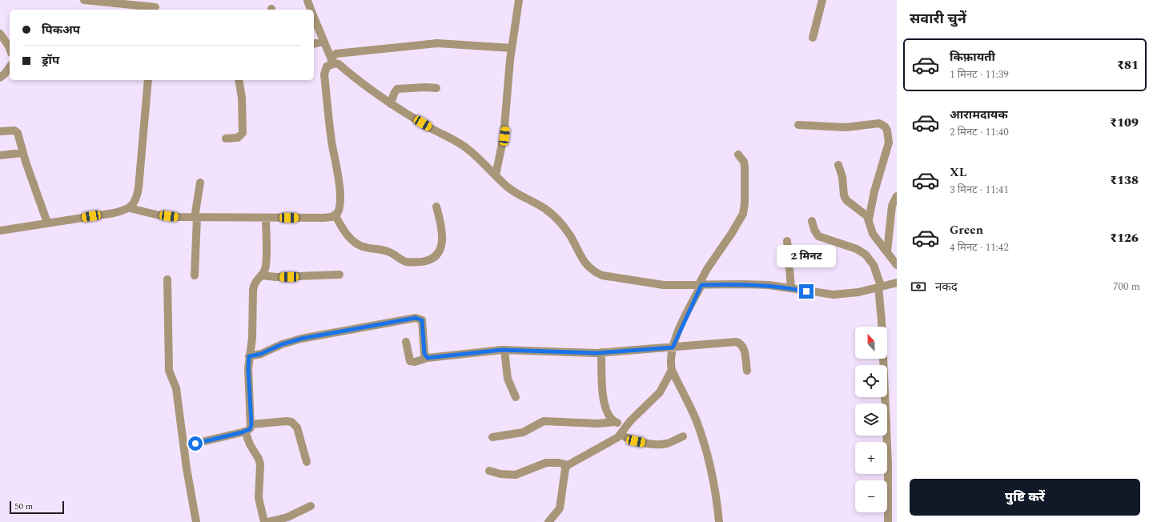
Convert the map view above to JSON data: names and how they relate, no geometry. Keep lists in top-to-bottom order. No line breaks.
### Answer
{"scale_bar":"50 m","north":"top","page":{"heading":"सवारी चुनें","banner":["पिकअप","ड्रॉप"],"list":[{"name":"किफ़ायती","note":"1 मिनट · 11:39","value":"₹81"},{"name":"आरामदायक","note":"2 मिनट · 11:40","value":"₹109"},{"name":"XL","note":"3 मिनट · 11:41","value":"₹138"},{"name":"Green","note":"4 मिनट · 11:42","value":"₹126"}],"bubble":"2 मिनट","pay":["नकद","700 m"],"map_buttons":["+","−"],"buttons":"पुष्टि करें","scale":"50 m"}}
